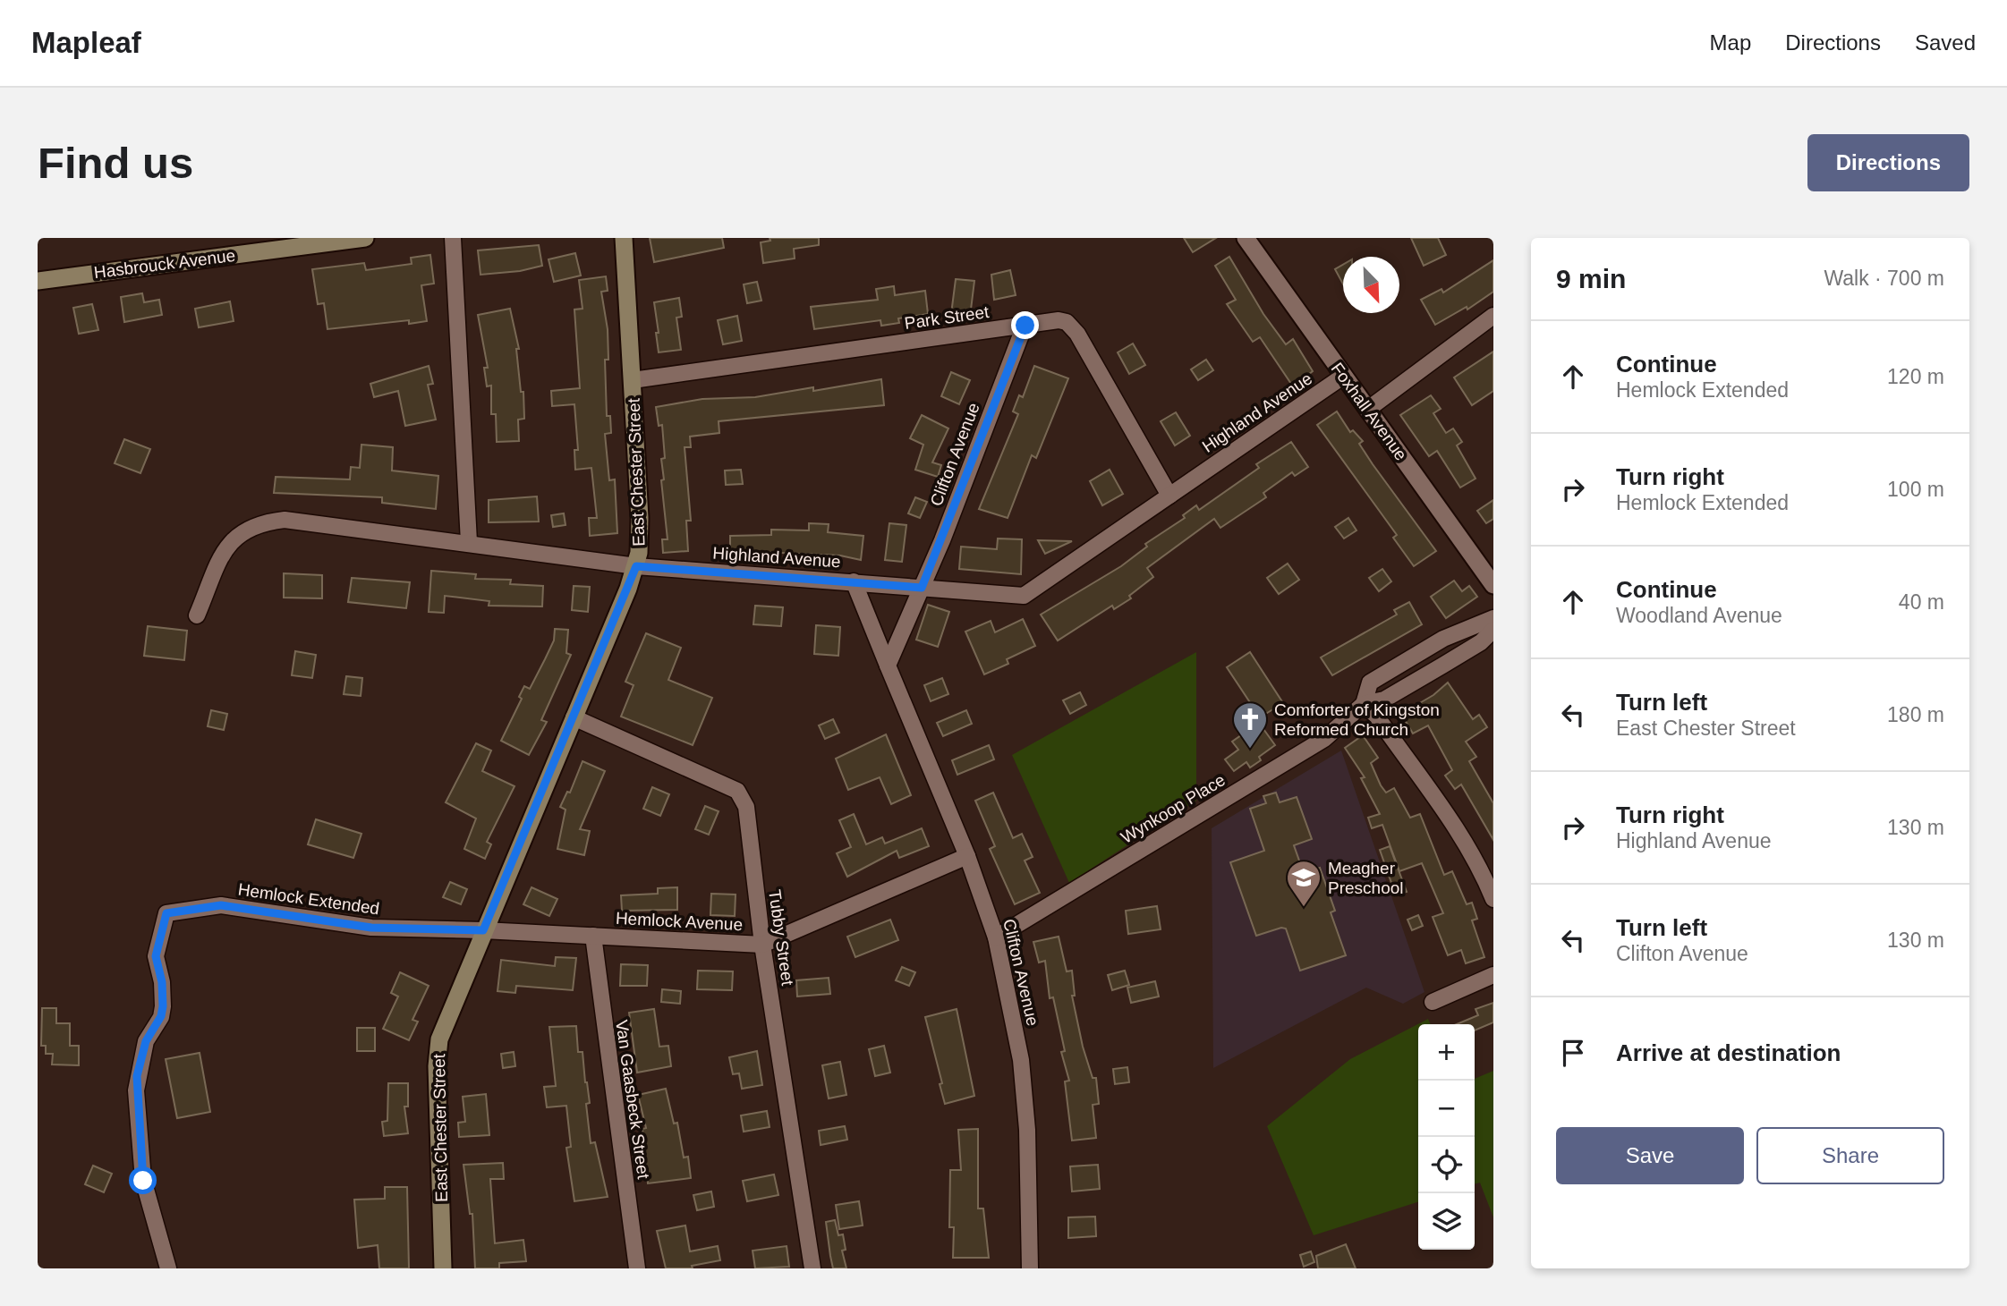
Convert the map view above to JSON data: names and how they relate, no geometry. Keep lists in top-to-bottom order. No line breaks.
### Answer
{"streets":{"main road":["Hasbrouck Avenue","East Chester Street"],"street":["Park Street","Foxhall Avenue","Highland Avenue","Clifton Avenue","Wynkoop Place","Hemlock Extended","Hemlock Avenue","Tubby Street","Van Gaasbeck Street"]},"crossings":[["Park Street","Highland Avenue"],["Park Street","Clifton Avenue"],["Park Street","East Chester Street"],["Foxhall Avenue","Highland Avenue"],["Highland Avenue","Clifton Avenue"],["Highland Avenue","East Chester Street"],["Clifton Avenue","Wynkoop Place"],["Clifton Avenue","Hemlock Avenue"],["East Chester Street","Hemlock Avenue"],["East Chester Street","Tubby Street"],["Hemlock Extended","Hemlock Avenue"],["Hemlock Avenue","Tubby Street"],["Hemlock Avenue","Van Gaasbeck Street"]],"places":{"church":["Comforter of Kingston Reformed Church"],"school or university":["Meagher Preschool"]},"north":"bottom right","page":{"header":"Mapleaf","nav":["Map","Directions","Saved"],"buttons":["Directions",["Save","Share"]],"title":"Find us","heading":["9 min","Walk · 700 m"],"list":[["Continue","Hemlock Extended","120 m"],["Turn right","Hemlock Extended","100 m"],["Continue","Woodland Avenue","40 m"],["Turn left","East Chester Street","180 m"],["Turn right","Highland Avenue","130 m"],["Turn left","Clifton Avenue","130 m"],"Arrive at destination"],"map_buttons":["+","−"]}}
